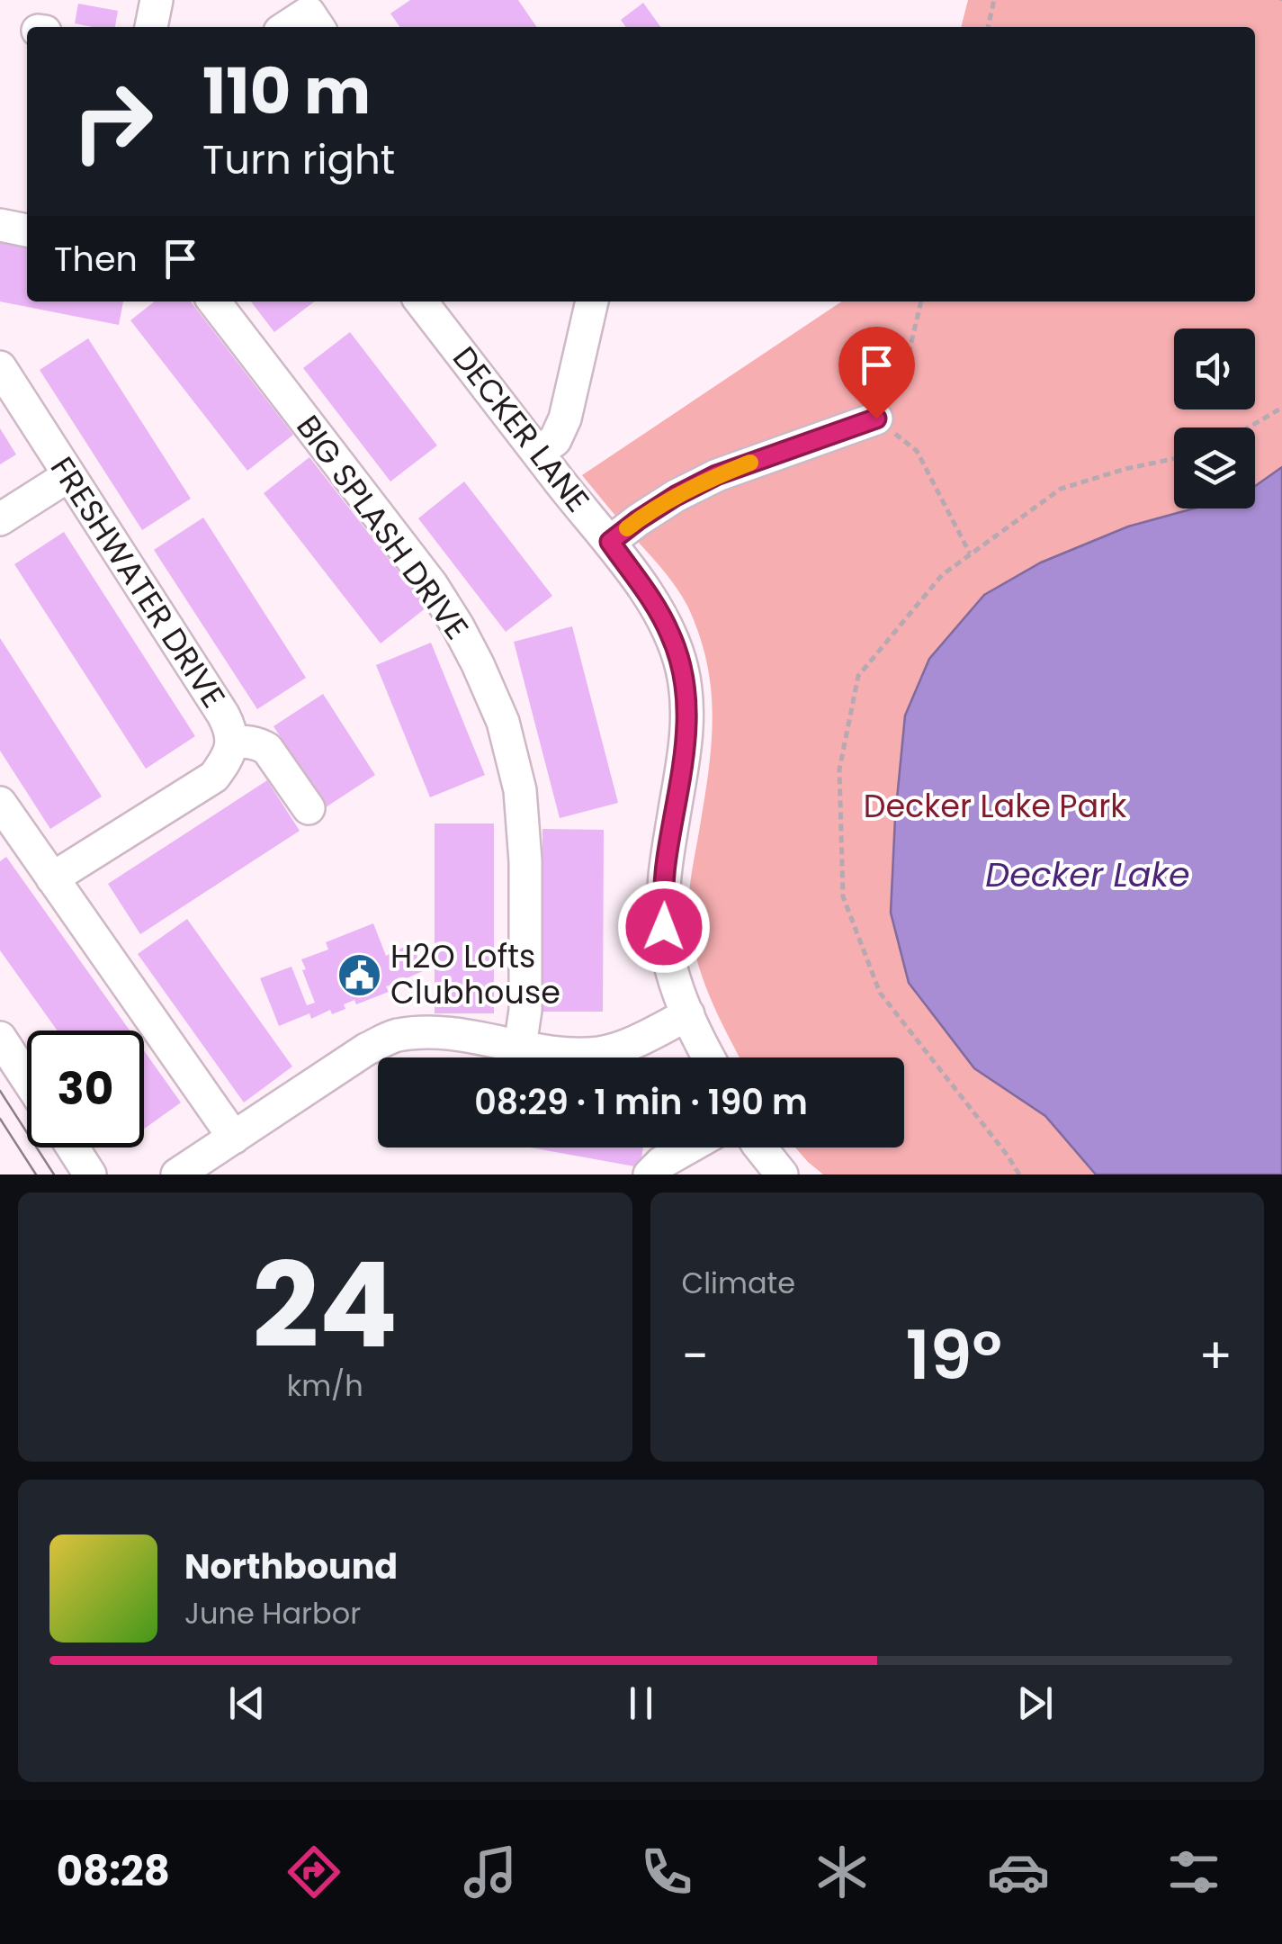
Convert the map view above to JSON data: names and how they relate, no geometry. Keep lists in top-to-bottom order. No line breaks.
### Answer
{"streets":{"street":["DECKER LANE","BIG SPLASH DRIVE","FRESHWATER DRIVE"]},"water":["Decker Lake"],"parks":["Decker Lake Park"],"places":{"public building":["H2O Lofts Clubhouse"]},"page":{"turn":["110 m","Turn right"],"then":"Then","limit":"30","trip":"08:29 · 1 min · 190 m","tile":[["24","km/h"],"Climate"],"heat":["−","19°","+"],"song":["Northbound","June Harbor"],"tabs":"08:28"}}
